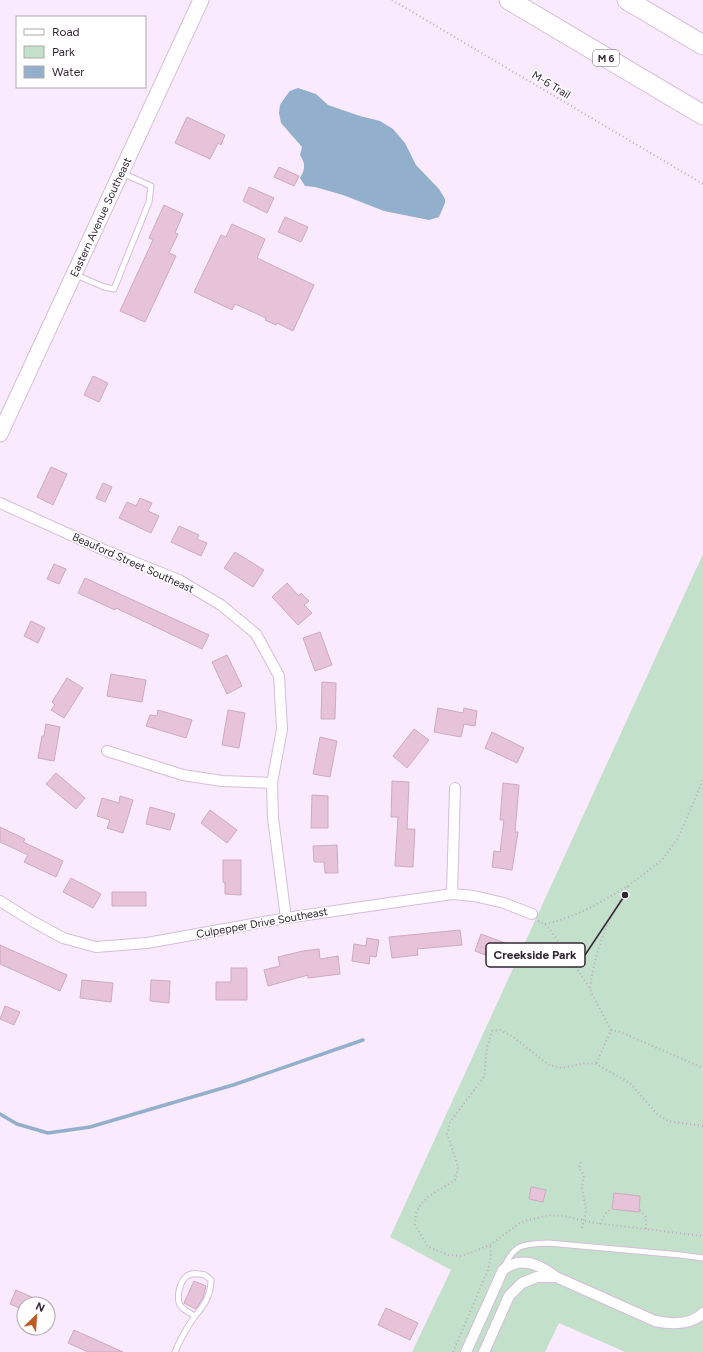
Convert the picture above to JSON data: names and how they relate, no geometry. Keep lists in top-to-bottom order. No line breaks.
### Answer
{"streets":{"highway":["M 6"],"street":["Eastern Avenue Southeast","Beauford Street Southeast","Culpepper Drive Southeast"],"path":["M-6 Trail"]},"crossings":[["Beauford Street Southeast","Culpepper Drive Southeast"]],"places":["Creekside Park"],"legend":["Road","Park","Water"],"north":"top right"}
